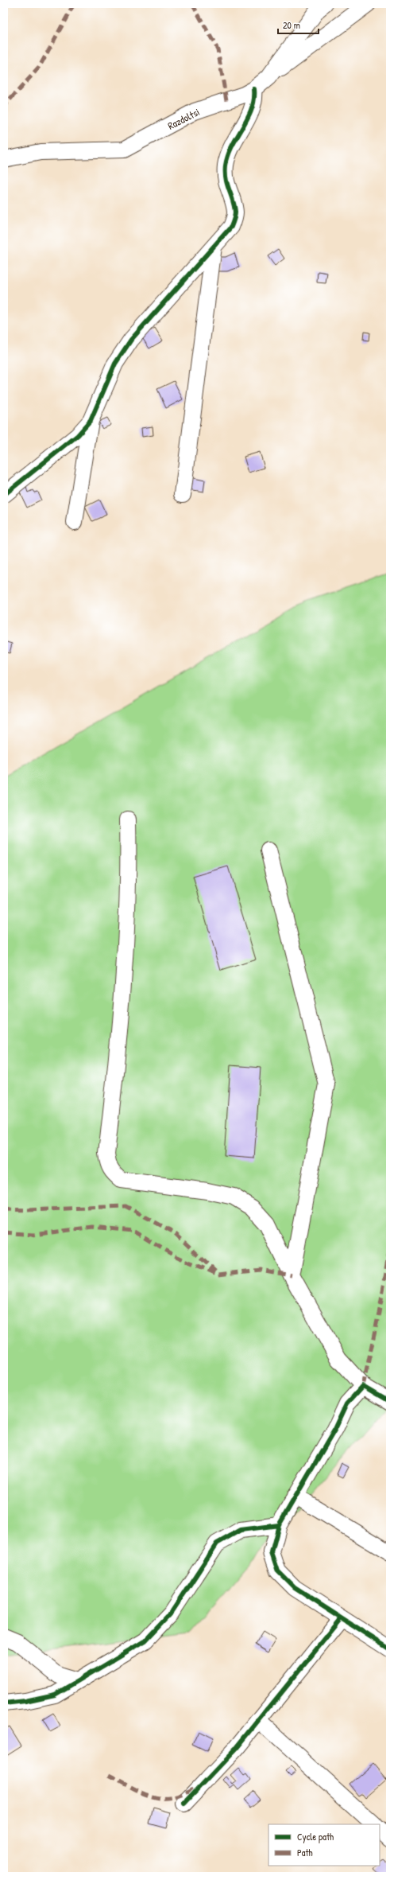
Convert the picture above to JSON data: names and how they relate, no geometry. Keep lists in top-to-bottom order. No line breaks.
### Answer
{"streets":{"street":["Razdoltsi"]},"legend":["Cycle path","Path"],"scale_bar":"20 m"}
